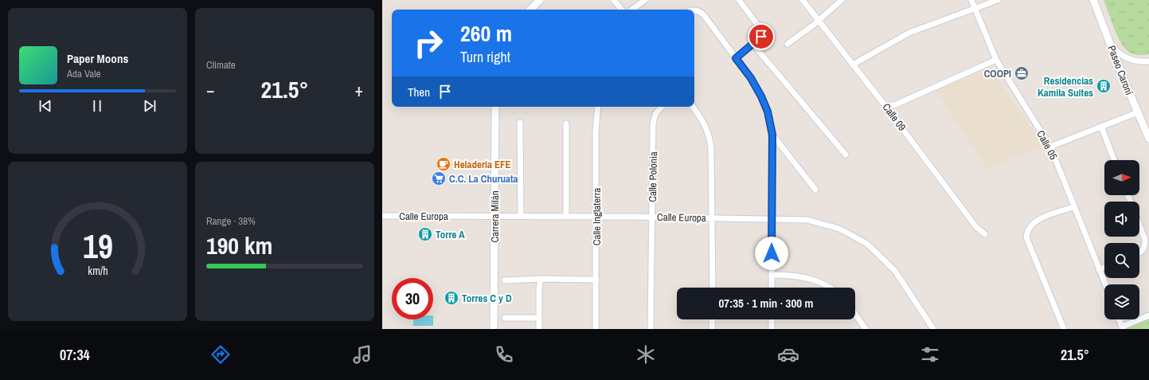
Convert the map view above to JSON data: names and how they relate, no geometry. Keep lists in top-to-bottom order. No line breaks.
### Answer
{"streets":{"street":["Paseo Caroní","Calle 09","Calle 05","Calle Polonia","Calle Europa","Carrera Milán","Calle Inglaterra"]},"crossings":[["Calle Polonia","Calle Europa"],["Calle Europa","Carrera Milán"],["Calle Europa","Calle Inglaterra"]],"places":{"office":["COOPI"],"building":["Residencias Kamila Suites","Torre A","Torres C y D"],"cafe":["Heladería EFE"],"supermarket":["C.C. La Churuata"]},"north":"right","page":{"tile":["Climate",["Range · 38%","190 km"]],"turn":["260 m","Turn right"],"song":["Paper Moons","Ada Vale"],"heat":["−","21.5°","+"],"then":"Then","limit":"30","trip":"07:35 · 1 min · 300 m","tabs":["07:34","21.5°"],"gauge":["19","km/h"]}}
